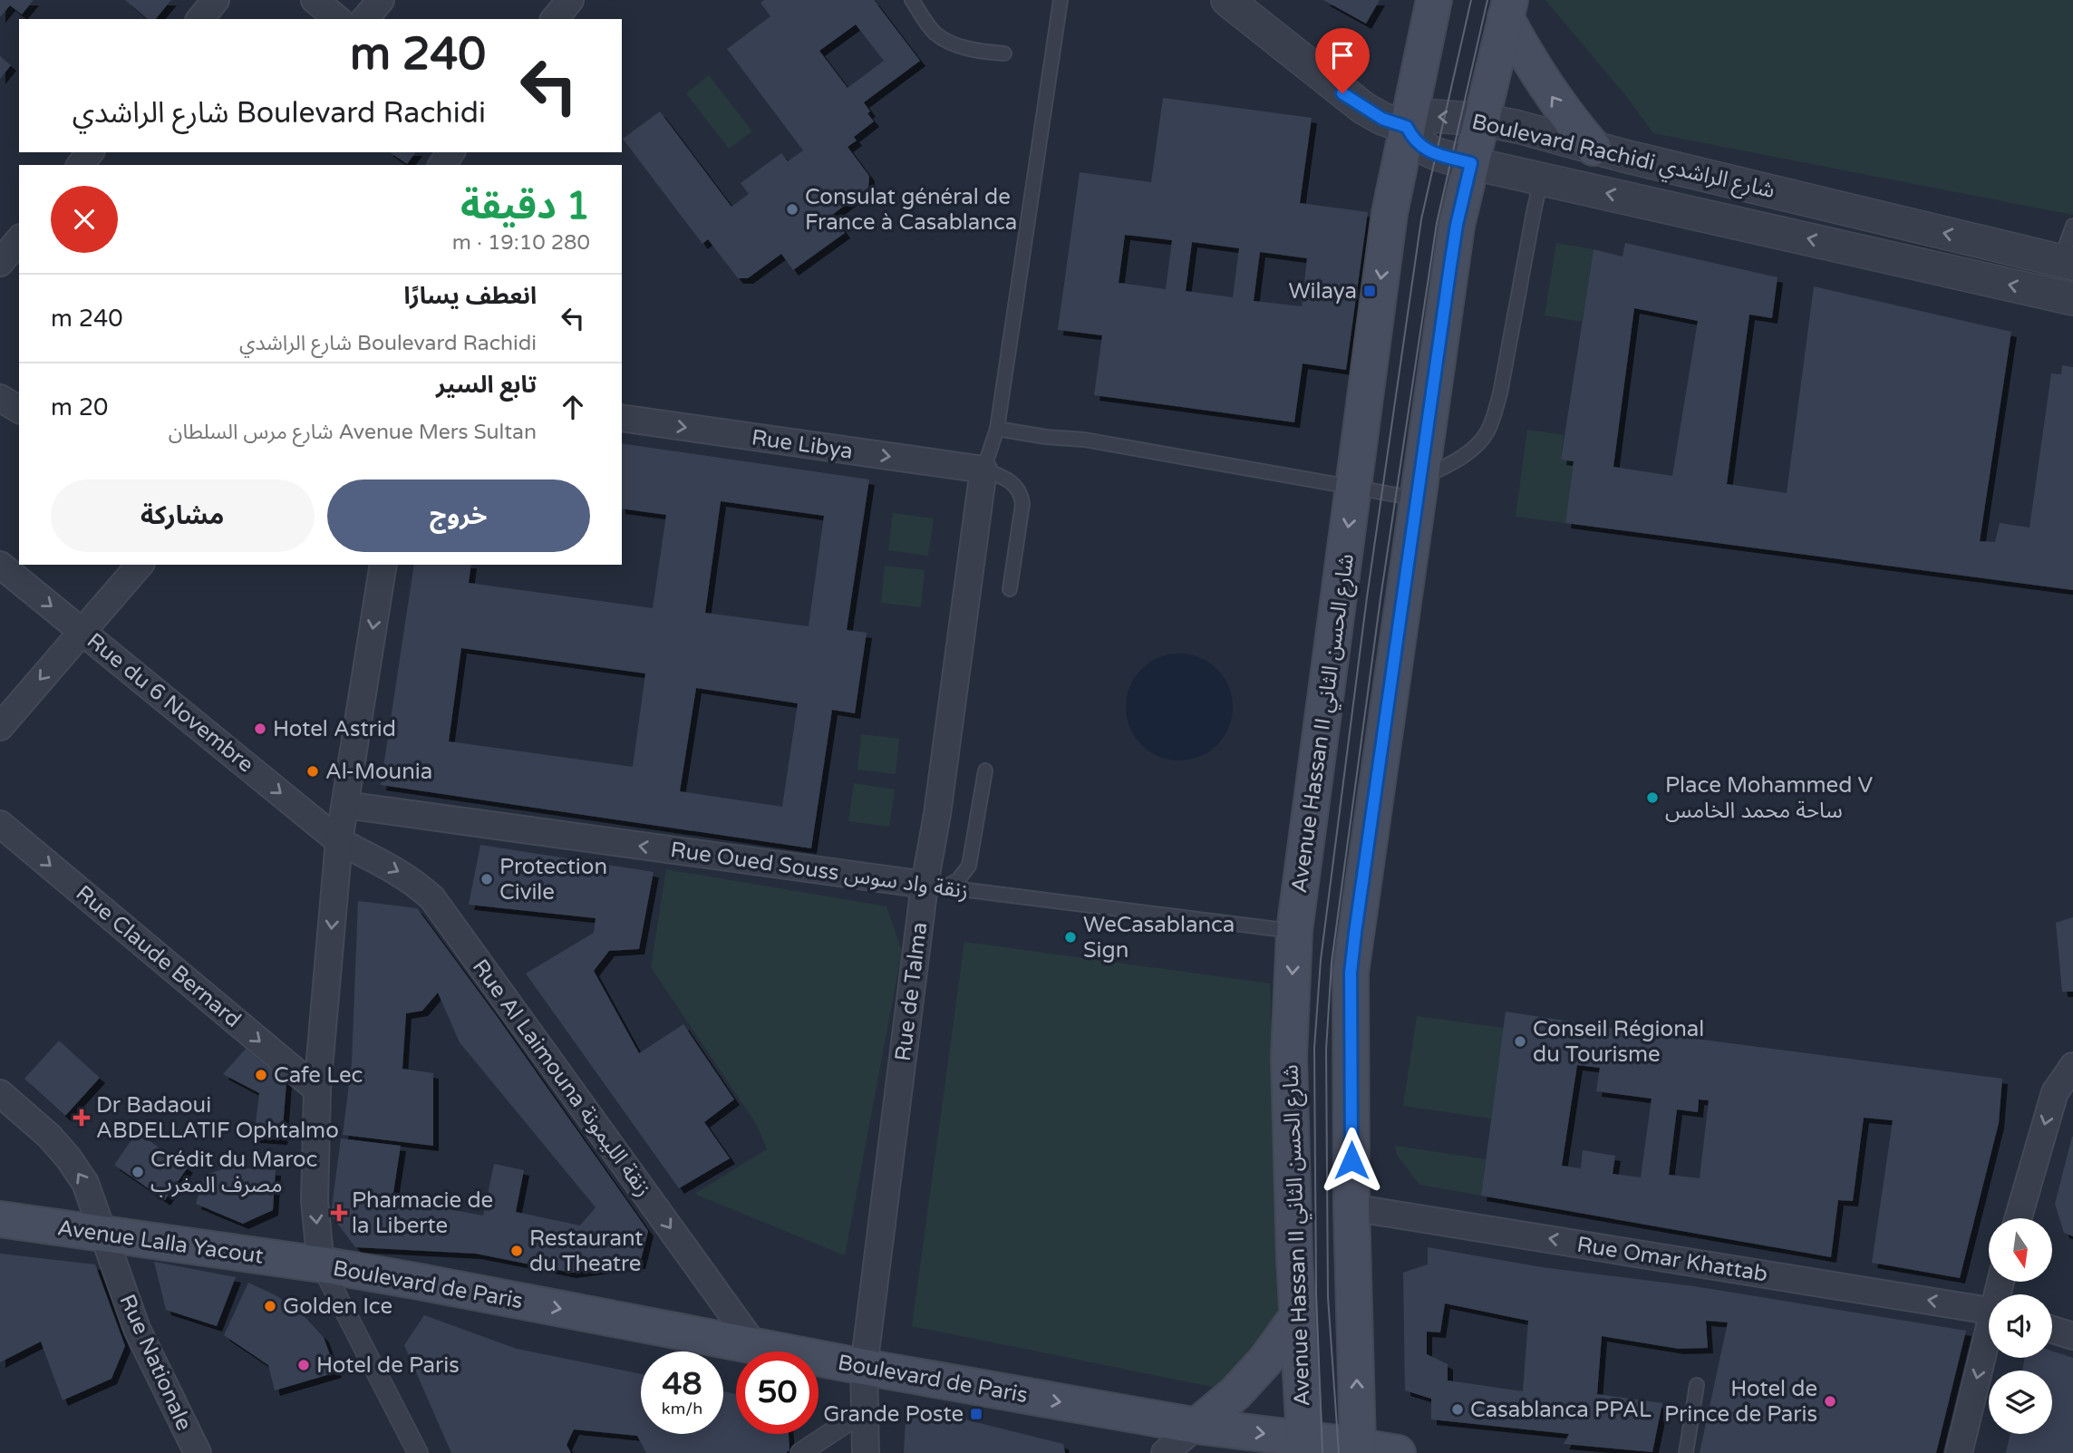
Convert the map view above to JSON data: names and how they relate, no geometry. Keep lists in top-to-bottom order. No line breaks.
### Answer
{"streets":{"main road":["Avenue Hassan II شارع الحسن الثاني","Avenue Lalla Yacout","Boulevard de Paris"],"street":["Boulevard Rachidi شارع الراشدي","Rue Libya","Rue du 6 Novembre","Rue Oued Souss زنقة واد سوس","Rue Claude Bernard","Rue de Talma","Rue Al Laimouna زنقة الليمونة","Rue Omar Khattab","Rue Nationale"]},"crossings":[["Boulevard Rachidi شارع الراشدي","Avenue Hassan II شارع الحسن الثاني"],["Rue Libya","Rue de Talma"],["Rue du 6 Novembre","Rue Al Laimouna زنقة الليمونة"],["Avenue Hassan II شارع الحسن الثاني","Rue Oued Souss زنقة واد سوس"],["Avenue Hassan II شارع الحسن الثاني","Boulevard de Paris"],["Rue Oued Souss زنقة واد سوس","Rue de Talma"],["Rue de Talma","Boulevard de Paris"],["Rue Al Laimouna زنقة الليمونة","Boulevard de Paris"],["Avenue Lalla Yacout","Boulevard de Paris"],["Avenue Lalla Yacout","Rue Nationale"]],"one_way":["Boulevard Rachidi شارع الراشدي","Rue Libya","Rue du 6 Novembre","Rue Oued Souss زنقة واد سوس","Rue Claude Bernard","Rue Al Laimouna زنقة الليمونة","Rue Omar Khattab","Boulevard de Paris","Rue Nationale"],"places":{"other":["Consulat général de France à Casablanca","Hotel Astrid","Al-Mounia","Place Mohammed V ساحة محمد الخامس","Protection Civile","WeCasablanca Sign","Conseil Régional du Tourisme","Cafe Lec","Crédit du Maroc مصرف المغرب","Restaurant du Theatre","Golden Ice","Hotel de Paris","Hotel de Prince de Paris","Casablanca PPAL"],"transit":["Wilaya","Grande Poste"],"health":["Dr Badaoui ABDELLATIF Ophtalmo","Pharmacie de la Liberte"]},"north":"bottom","page":{"turn":["240 m","Boulevard Rachidi شارع الراشدي"],"heading":["1 دقيقة","280 m · 19:10"],"list":[{"name":"انعطف يسارًا","note":"Boulevard Rachidi شارع الراشدي","value":"240 m"},{"name":"تابع السير","note":"Avenue Mers Sultan شارع مرس السلطان","value":"20 m"}],"buttons":["خروج","مشاركة"],"speed":"48 km/h","limit":"50"}}
